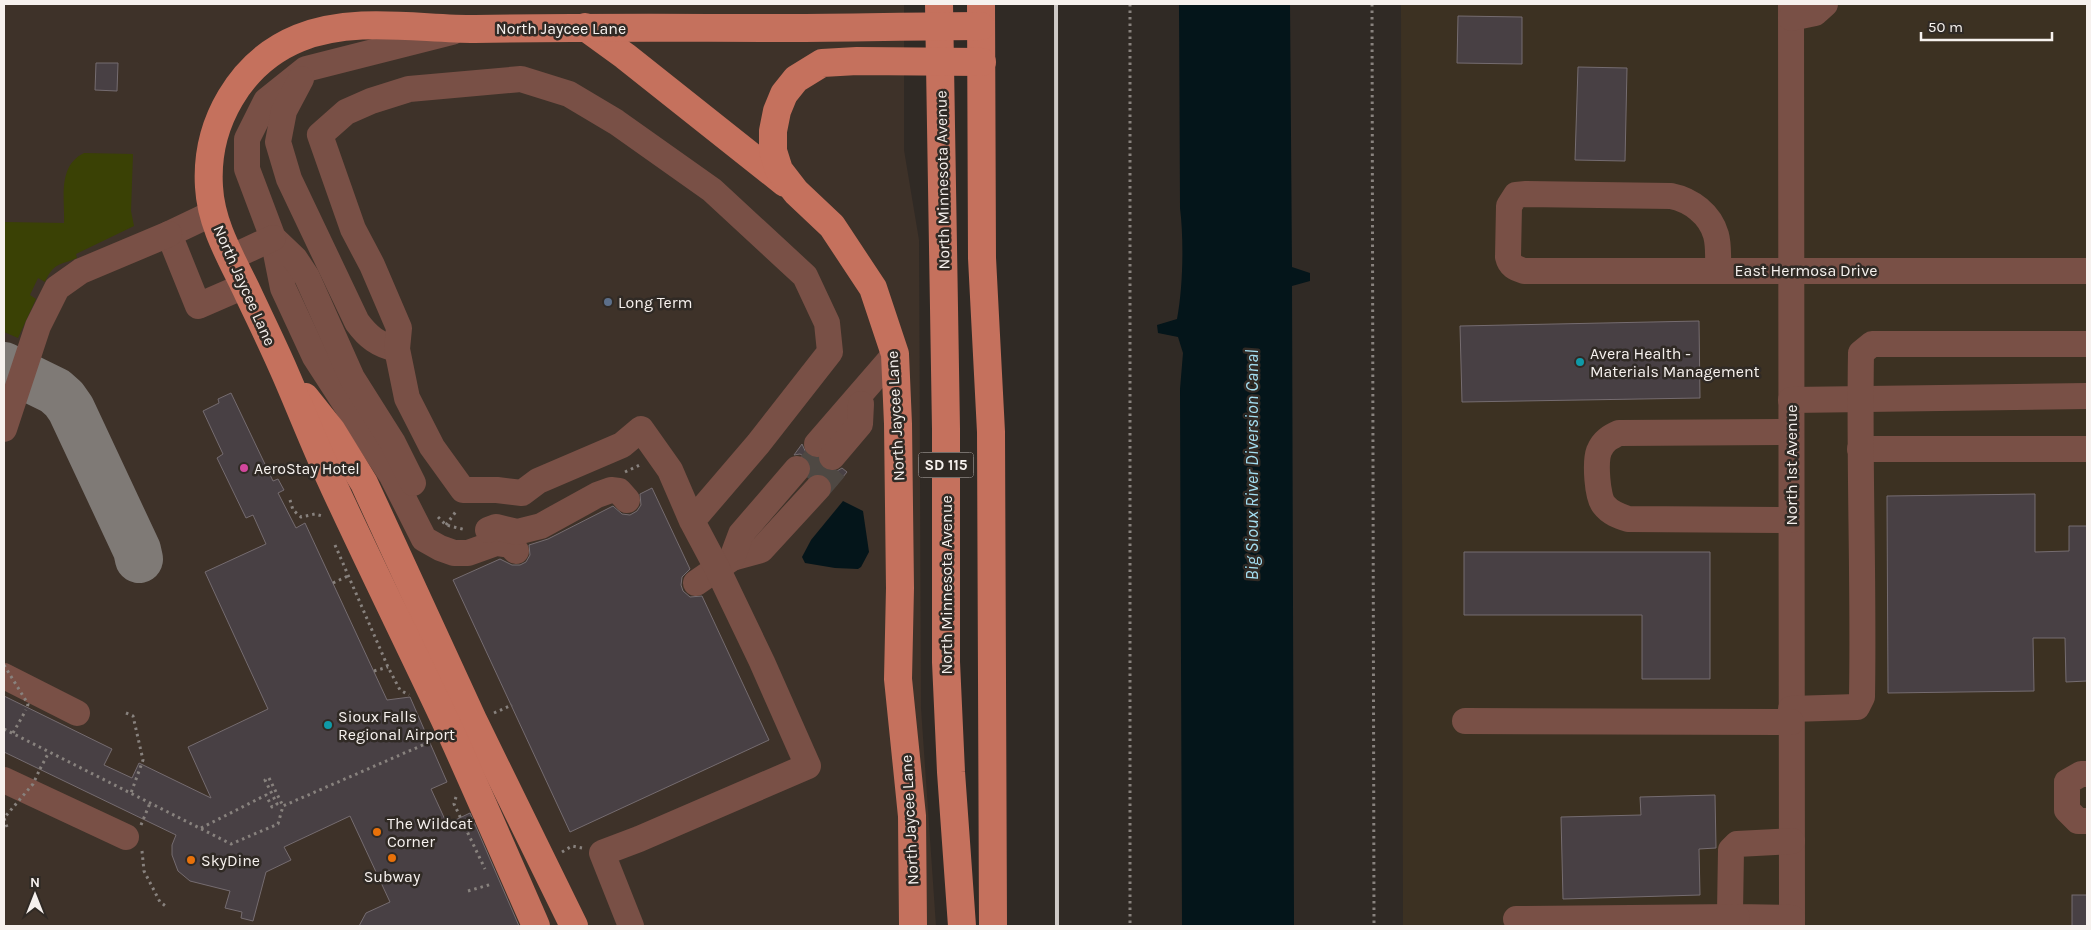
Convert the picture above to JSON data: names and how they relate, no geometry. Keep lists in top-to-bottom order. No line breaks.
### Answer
{"streets":{"main road":["North Jaycee Lane","North Minnesota Avenue","SD 115"],"street":["East Hermosa Drive","North 1st Avenue"]},"crossings":[["North Jaycee Lane","North Minnesota Avenue"],["North Jaycee Lane","SD 115"],["East Hermosa Drive","North 1st Avenue"]],"water":["Big Sioux River Diversion Canal"],"places":["Long Term","Avera Health - Materials Management","AeroStay Hotel","Sioux Falls Regional Airport","The Wildcat Corner","Subway","SkyDine"],"scale_bar":"50 m","north":"top"}
